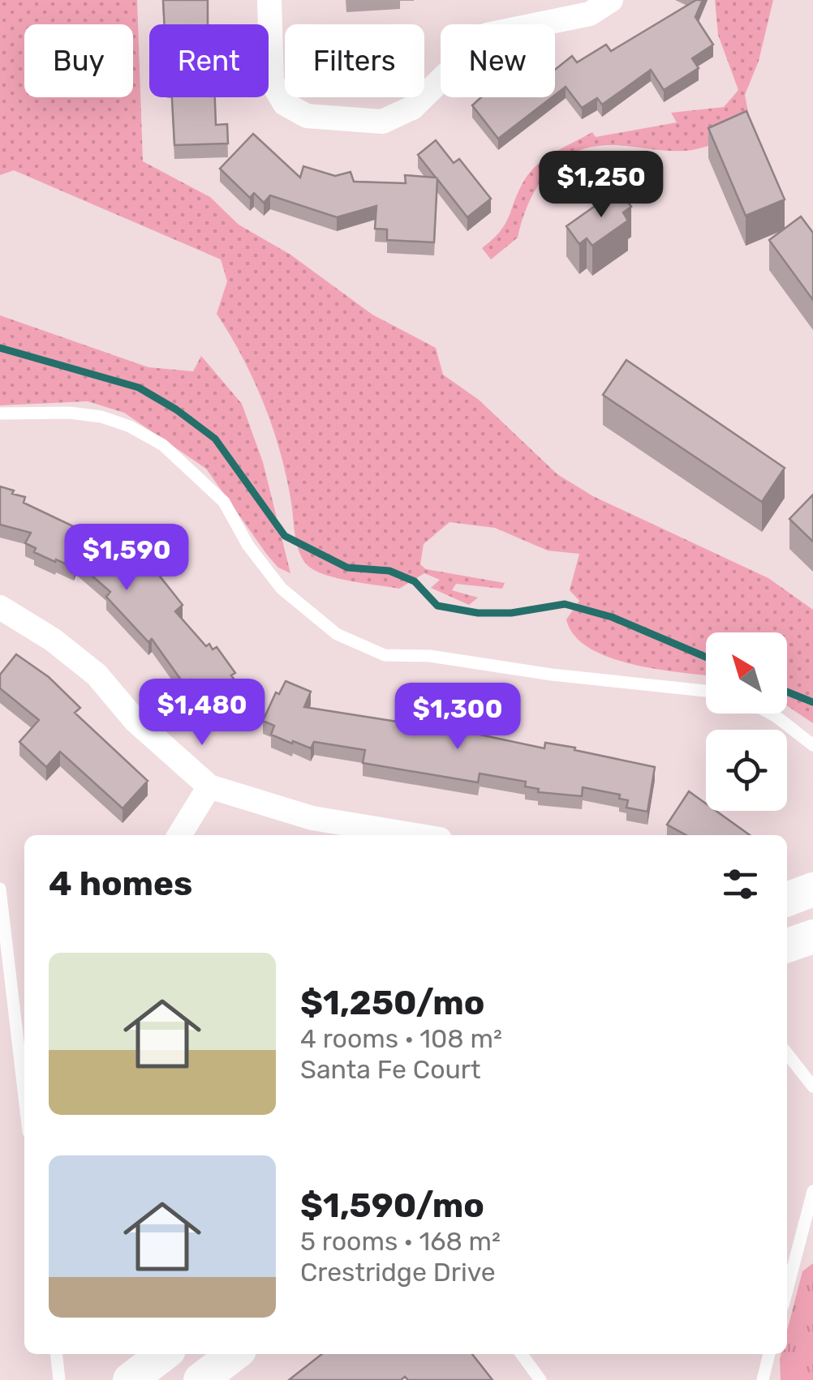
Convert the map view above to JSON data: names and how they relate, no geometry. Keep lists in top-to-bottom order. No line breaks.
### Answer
{"north":"top left","page":{"chip":["Buy","Rent","Filters","New"],"price":["$1,250","$1,590","$1,480","$1,300"],"heading":"4 homes","list":[{"name":"$1,250/mo","note":"4 rooms · 108 m² · Santa Fe Court"},{"name":"$1,590/mo","note":"5 rooms · 168 m² · Crestridge Drive"}]}}
